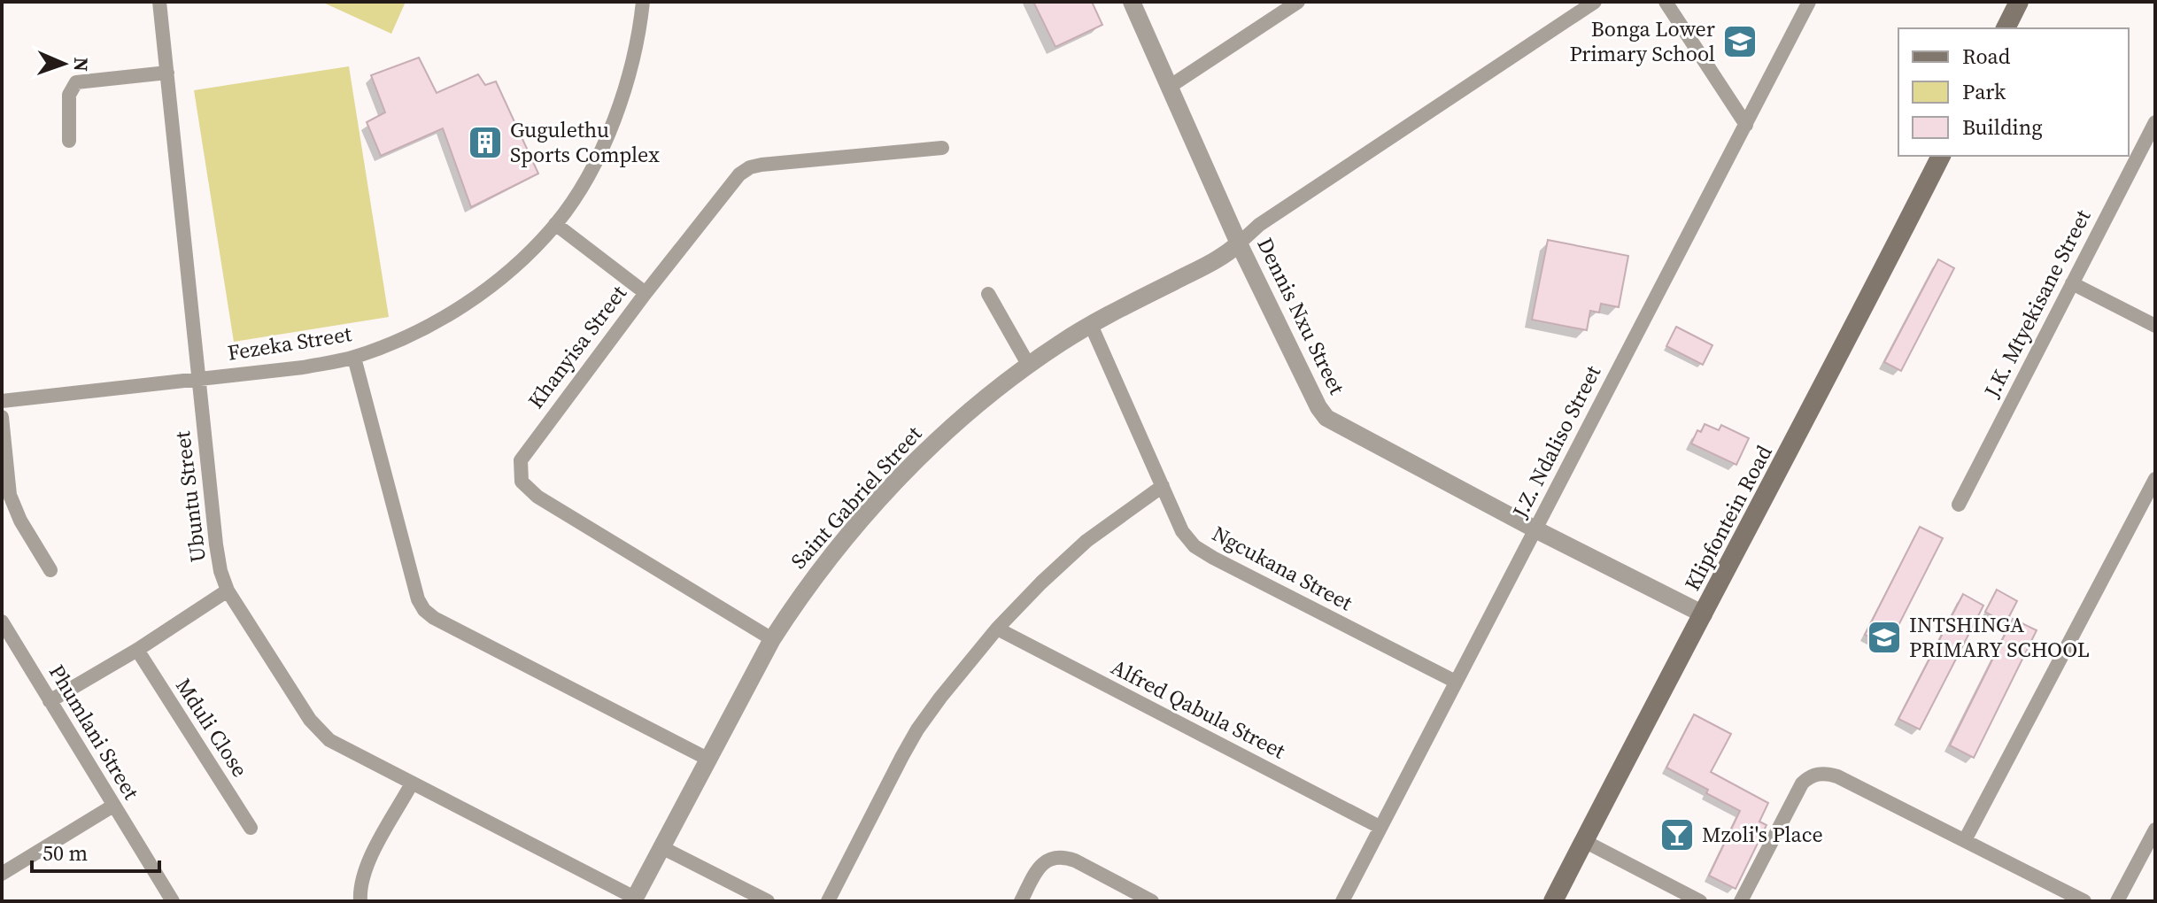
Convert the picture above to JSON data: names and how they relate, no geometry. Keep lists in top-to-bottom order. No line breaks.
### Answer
{"streets":{"main road":["Klipfontein Road"],"street":["J.K. Mtyekisane Street","Dennis Nxu Street","Fezeka Street","Khanyisa Street","J.Z. Ndaliso Street","Ubuntu Street","Saint Gabriel Street","Ngcukana Street","Alfred Qabula Street","Mduli Close","Phumlani Street"]},"crossings":[["Dennis Nxu Street","J.Z. Ndaliso Street"],["Dennis Nxu Street","Saint Gabriel Street"],["Dennis Nxu Street","Klipfontein Road"],["Fezeka Street","Ubuntu Street"],["Khanyisa Street","Saint Gabriel Street"],["J.Z. Ndaliso Street","Ngcukana Street"],["J.Z. Ndaliso Street","Alfred Qabula Street"],["Ubuntu Street","Saint Gabriel Street"],["Saint Gabriel Street","Ngcukana Street"]],"places":{"school or university":["Bonga Lower Primary School","INTSHINGA PRIMARY SCHOOL"],"building":["Gugulethu Sports Complex"],"bar":["Mzoli's Place"]},"legend":["Road","Park","Building"],"scale_bar":"50 m","north":"right"}
